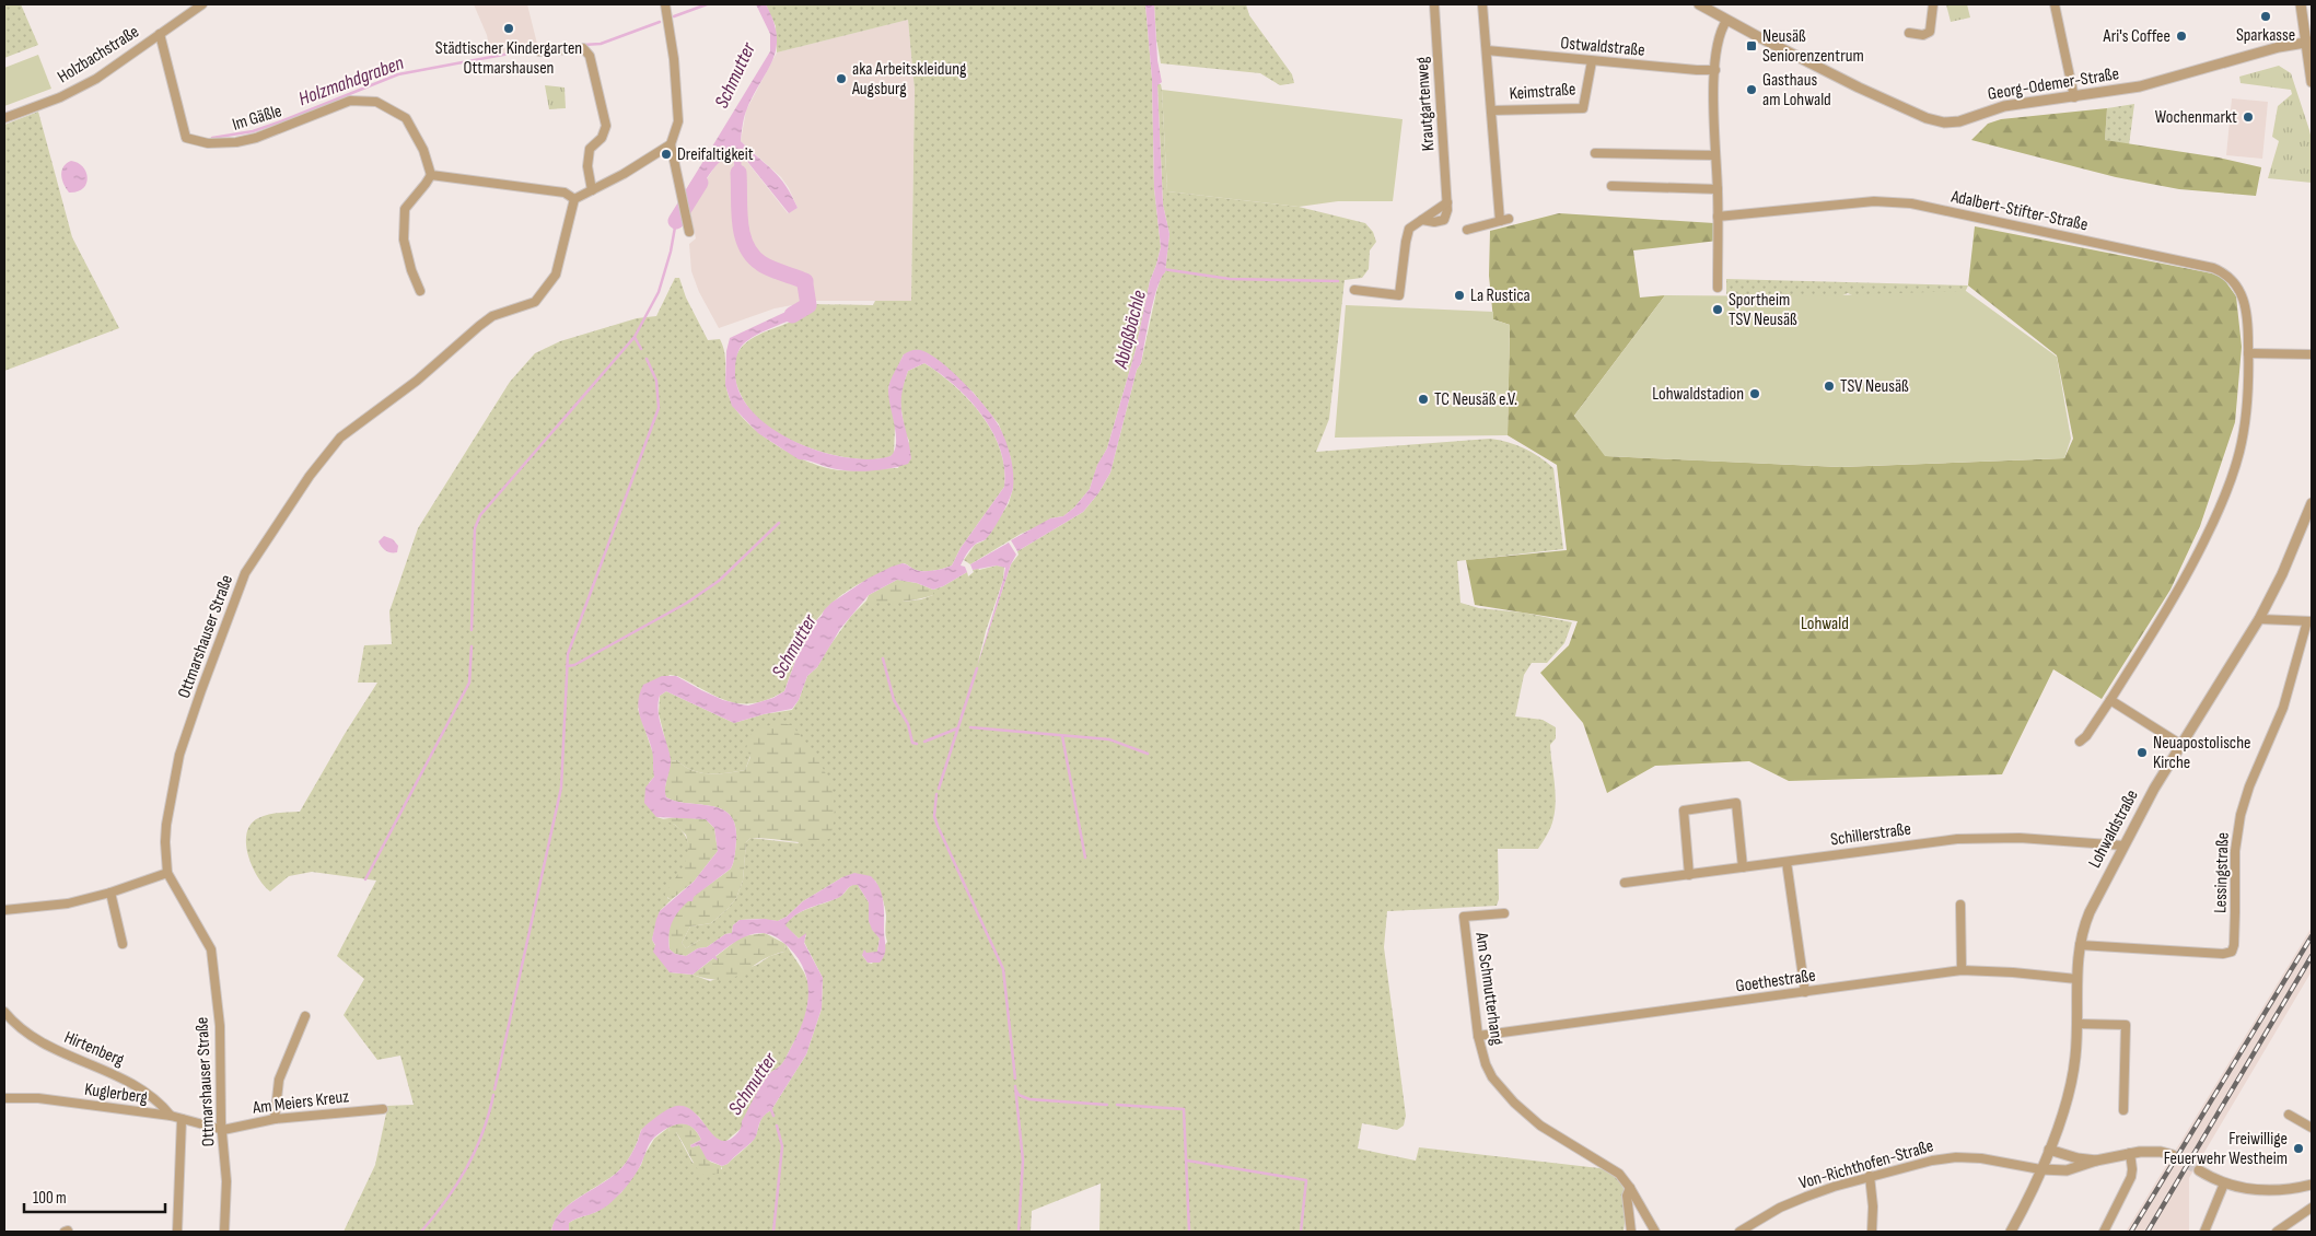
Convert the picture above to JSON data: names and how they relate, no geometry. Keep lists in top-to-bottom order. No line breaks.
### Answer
{"streets":{"street":["Ostwaldstraße","Holzbachstraße","Georg-Odemer-Straße","Keimstraße","Krautgartenweg","Im Gäßle","Adalbert-Stifter-Straße","Ottmarshauser Straße","Lohwaldstraße","Schillerstraße","Lessingstraße","Goethestraße","Am Schmutterhang","Hirtenberg","Kuglerberg","Am Meiers Kreuz","Von-Richthofen-Straße"]},"crossings":[["Ostwaldstraße","Keimstraße"],["Holzbachstraße","Im Gäßle"],["Ottmarshauser Straße","Kuglerberg"],["Ottmarshauser Straße","Am Meiers Kreuz"],["Lohwaldstraße","Schillerstraße"],["Lohwaldstraße","Lessingstraße"],["Lohwaldstraße","Goethestraße"],["Lohwaldstraße","Von-Richthofen-Straße"],["Goethestraße","Am Schmutterhang"],["Hirtenberg","Kuglerberg"],["Kuglerberg","Am Meiers Kreuz"]],"water":["Schmutter","Holzmahdgraben","Ablaßbächle"],"parks":["Lohwald"],"places":{"other":["Sparkasse","Städtischer Kindergarten Ottmarshausen","Ari's Coffee","aka Arbeitskleidung Augsburg","Gasthaus am Lohwald","Wochenmarkt","Dreifaltigkeit","La Rustica","Sportheim TSV Neusäß","TSV Neusäß","Lohwaldstadion","TC Neusäß e.V.","Neuapostolische Kirche","Freiwillige Feuerwehr Westheim"],"transit":["Neusäß Seniorenzentrum"]},"scale_bar":"100 m"}
